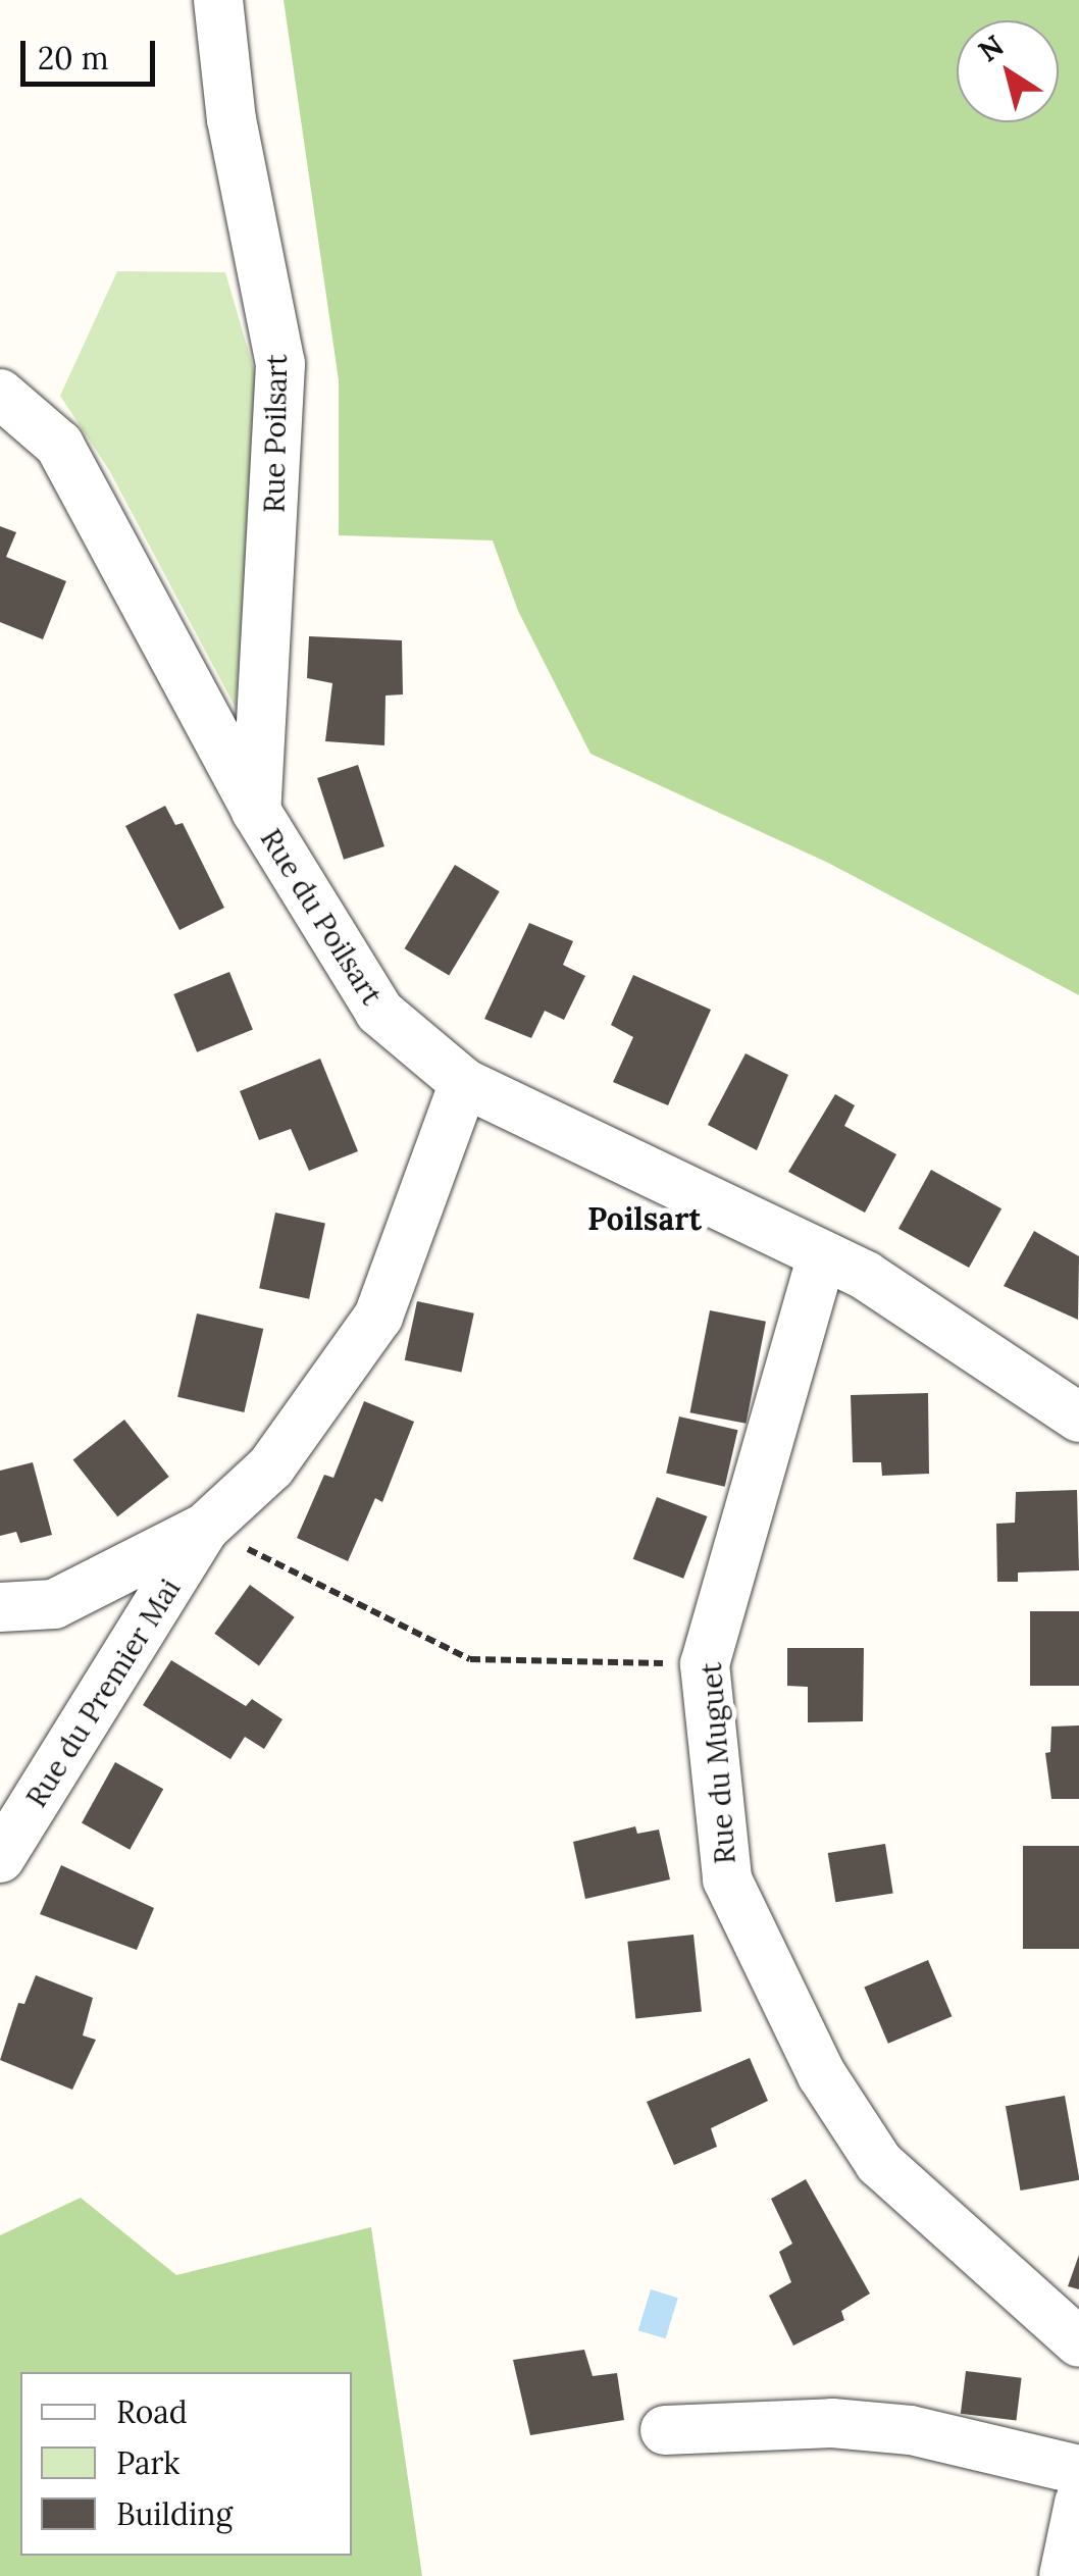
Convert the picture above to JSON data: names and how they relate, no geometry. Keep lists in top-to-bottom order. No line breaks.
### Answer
{"streets":{"street":["Rue Poilsart","Rue du Poilsart","Rue du Premier Mai","Rue du Muguet"]},"crossings":[["Rue Poilsart","Rue du Poilsart"],["Rue du Poilsart","Rue du Premier Mai"],["Rue du Poilsart","Rue du Muguet"]],"districts":["Poilsart"],"legend":["Road","Park","Building"],"scale_bar":"20 m","north":"top left"}
